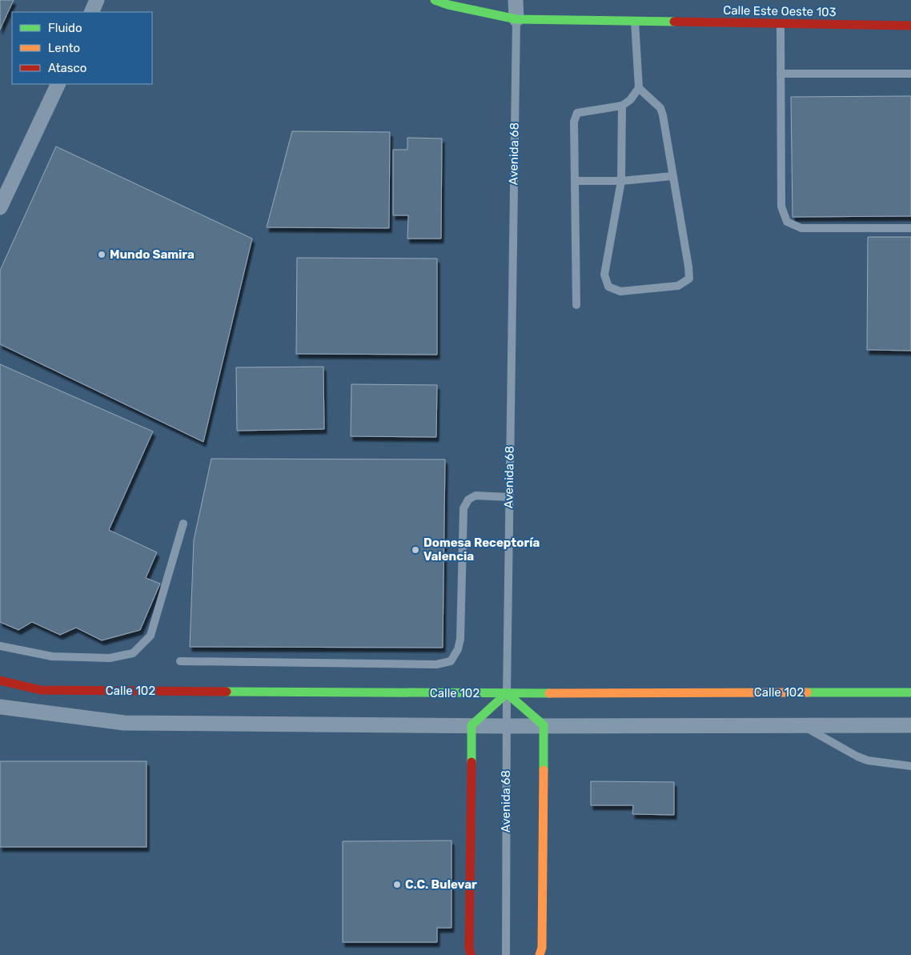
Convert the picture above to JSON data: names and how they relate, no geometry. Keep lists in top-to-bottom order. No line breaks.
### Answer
{"streets":{"street":["Calle Este Oeste 103","Avenida 68","Calle 102"]},"crossings":[["Calle Este Oeste 103","Avenida 68"],["Avenida 68","Calle 102"]],"places":["Mundo Samira","Domesa Receptoría Valencia","C.C. Bulevar"],"legend":["Fluido","Lento","Atasco"]}
